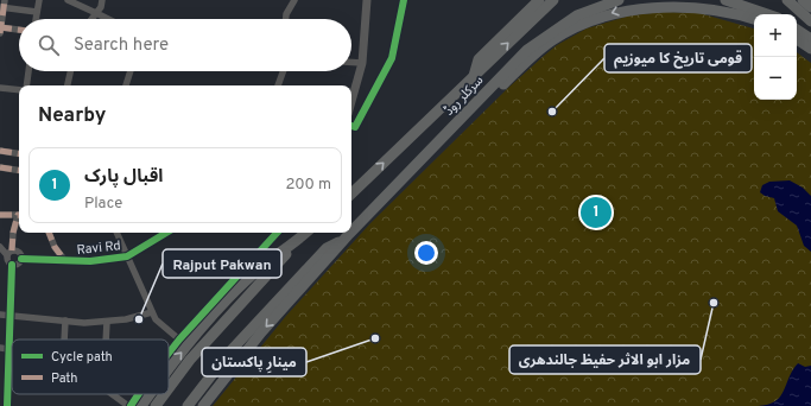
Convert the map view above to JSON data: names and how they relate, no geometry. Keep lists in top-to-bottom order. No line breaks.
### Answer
{"streets":{"main road":["سرکلر روڈ"],"street":["Ravi Rd"]},"places":["قومی تاریخ کا میوزیم","مزار ابو الاثر حفیظ جالندھری","Rajput Pakwan","مینارِ پاکستان"],"legend":["Cycle path","Path"],"page":{"map_buttons":["+","−"],"search":"Search here","heading":"Nearby","list":[{"mark":"1","name":"اقبال پارک","note":"Place","value":"200 m"}],"pins":"1"}}
